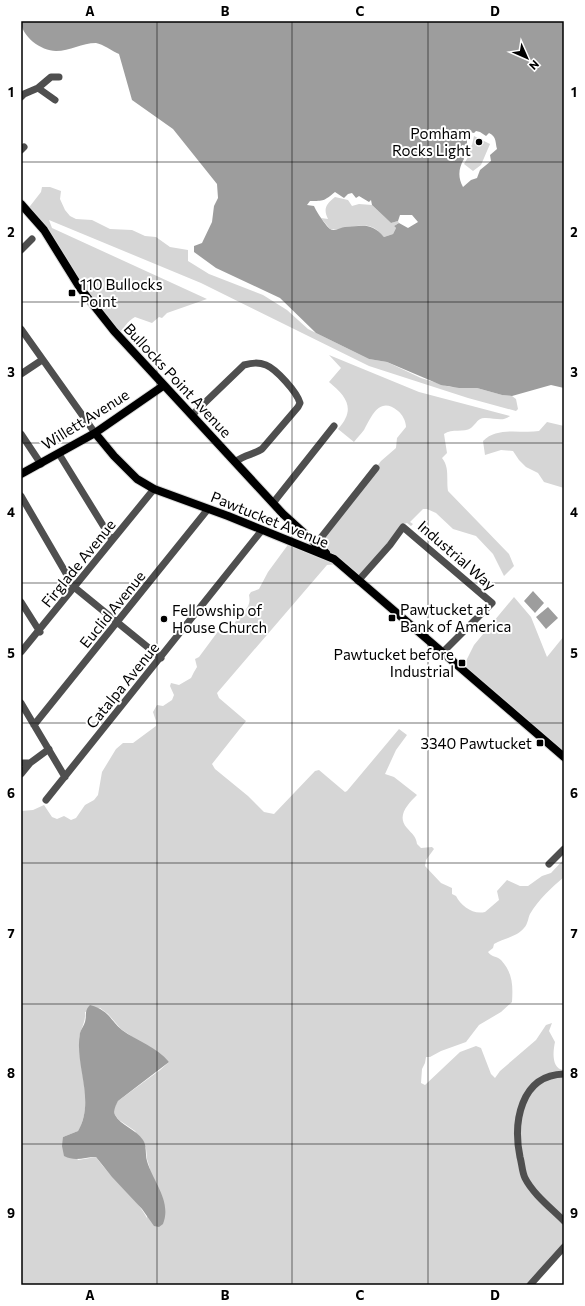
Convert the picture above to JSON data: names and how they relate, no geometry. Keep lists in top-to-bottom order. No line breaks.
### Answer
{"streets":{"main road":["Bullocks Point Avenue","Willett Avenue","Pawtucket Avenue"],"street":["Industrial Way","Firglade Avenue","Euclid Avenue","Catalpa Avenue"]},"crossings":[["Bullocks Point Avenue","Willett Avenue"],["Bullocks Point Avenue","Pawtucket Avenue"],["Willett Avenue","Pawtucket Avenue"],["Pawtucket Avenue","Industrial Way"],["Pawtucket Avenue","Firglade Avenue"],["Pawtucket Avenue","Euclid Avenue"],["Pawtucket Avenue","Catalpa Avenue"]],"places":{"other":["Pomham Rocks Light","Fellowship of House Church"],"transit":["110 Bullocks Point","Pawtucket at Bank of America","Pawtucket before Industrial","3340 Pawtucket"]},"north":"bottom right","grid":{"columns":["A","B","C","D"],"rows":["1","2","3","4","5","6","7","8","9"]}}
